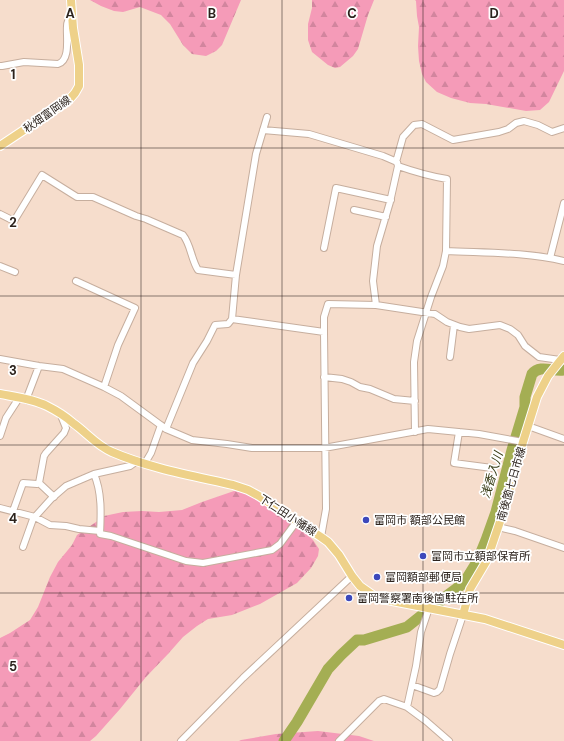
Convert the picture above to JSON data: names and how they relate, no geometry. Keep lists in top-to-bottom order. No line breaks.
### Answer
{"streets":{"main road":["秋畑富岡線","南後箇七日市線","下仁田小幡線"]},"crossings":[["南後箇七日市線","下仁田小幡線"]],"water":["浅香入川"],"places":["富岡市 額部公民館","富岡市立額部保育所","富岡額部郵便局","富岡警察署南後箇駐在所"],"grid":{"columns":["A","B","C","D"],"rows":["1","2","3","4","5"]}}
